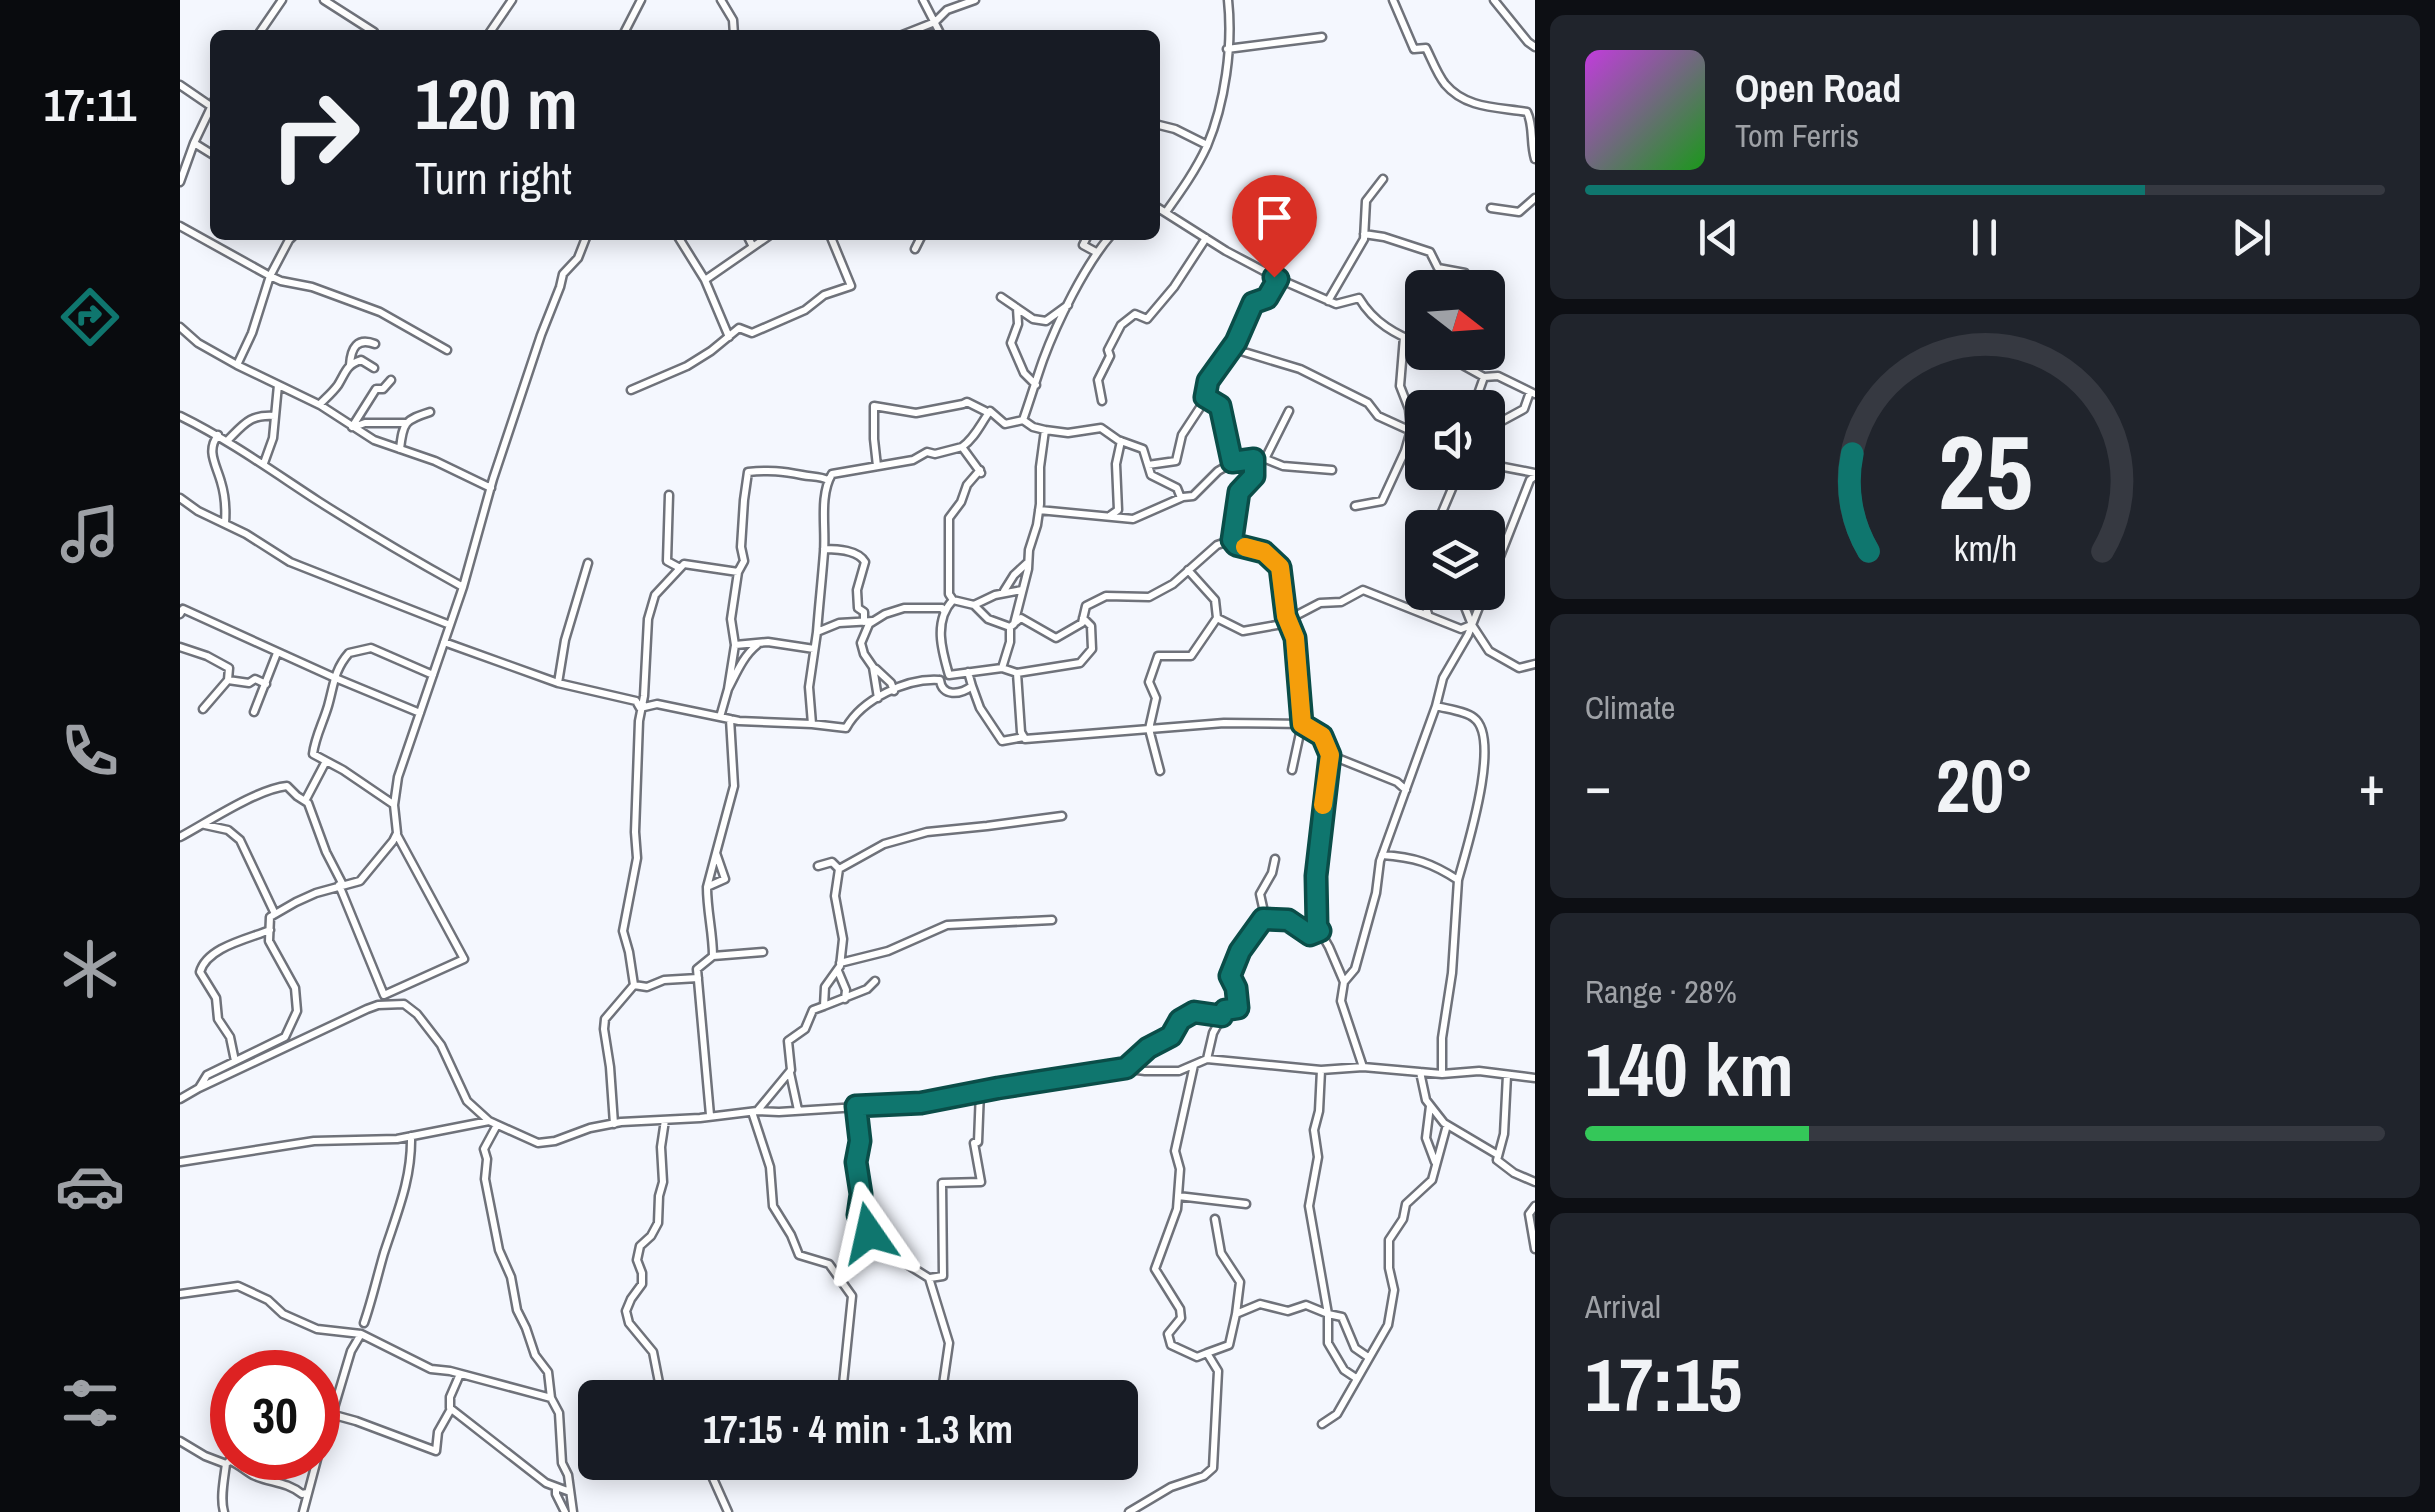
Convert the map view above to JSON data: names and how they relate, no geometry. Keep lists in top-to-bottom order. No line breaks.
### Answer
{"north":"right","page":{"tabs":"17:11","turn":["120 m","Turn right"],"song":["Open Road","Tom Ferris"],"tile":["Climate",["Range · 28%","140 km"],["Arrival","17:15"]],"heat":["−","20°","+"],"limit":"30","trip":"17:15 · 4 min · 1.3 km","gauge":["25","km/h"]}}
